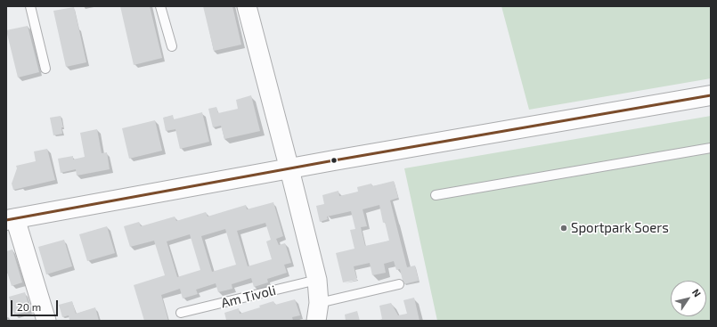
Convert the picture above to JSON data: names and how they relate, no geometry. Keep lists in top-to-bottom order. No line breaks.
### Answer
{"streets":{"lane":["Am Tivoli"]},"places":["Sportpark Soers"],"scale_bar":"20 m","north":"top right"}
